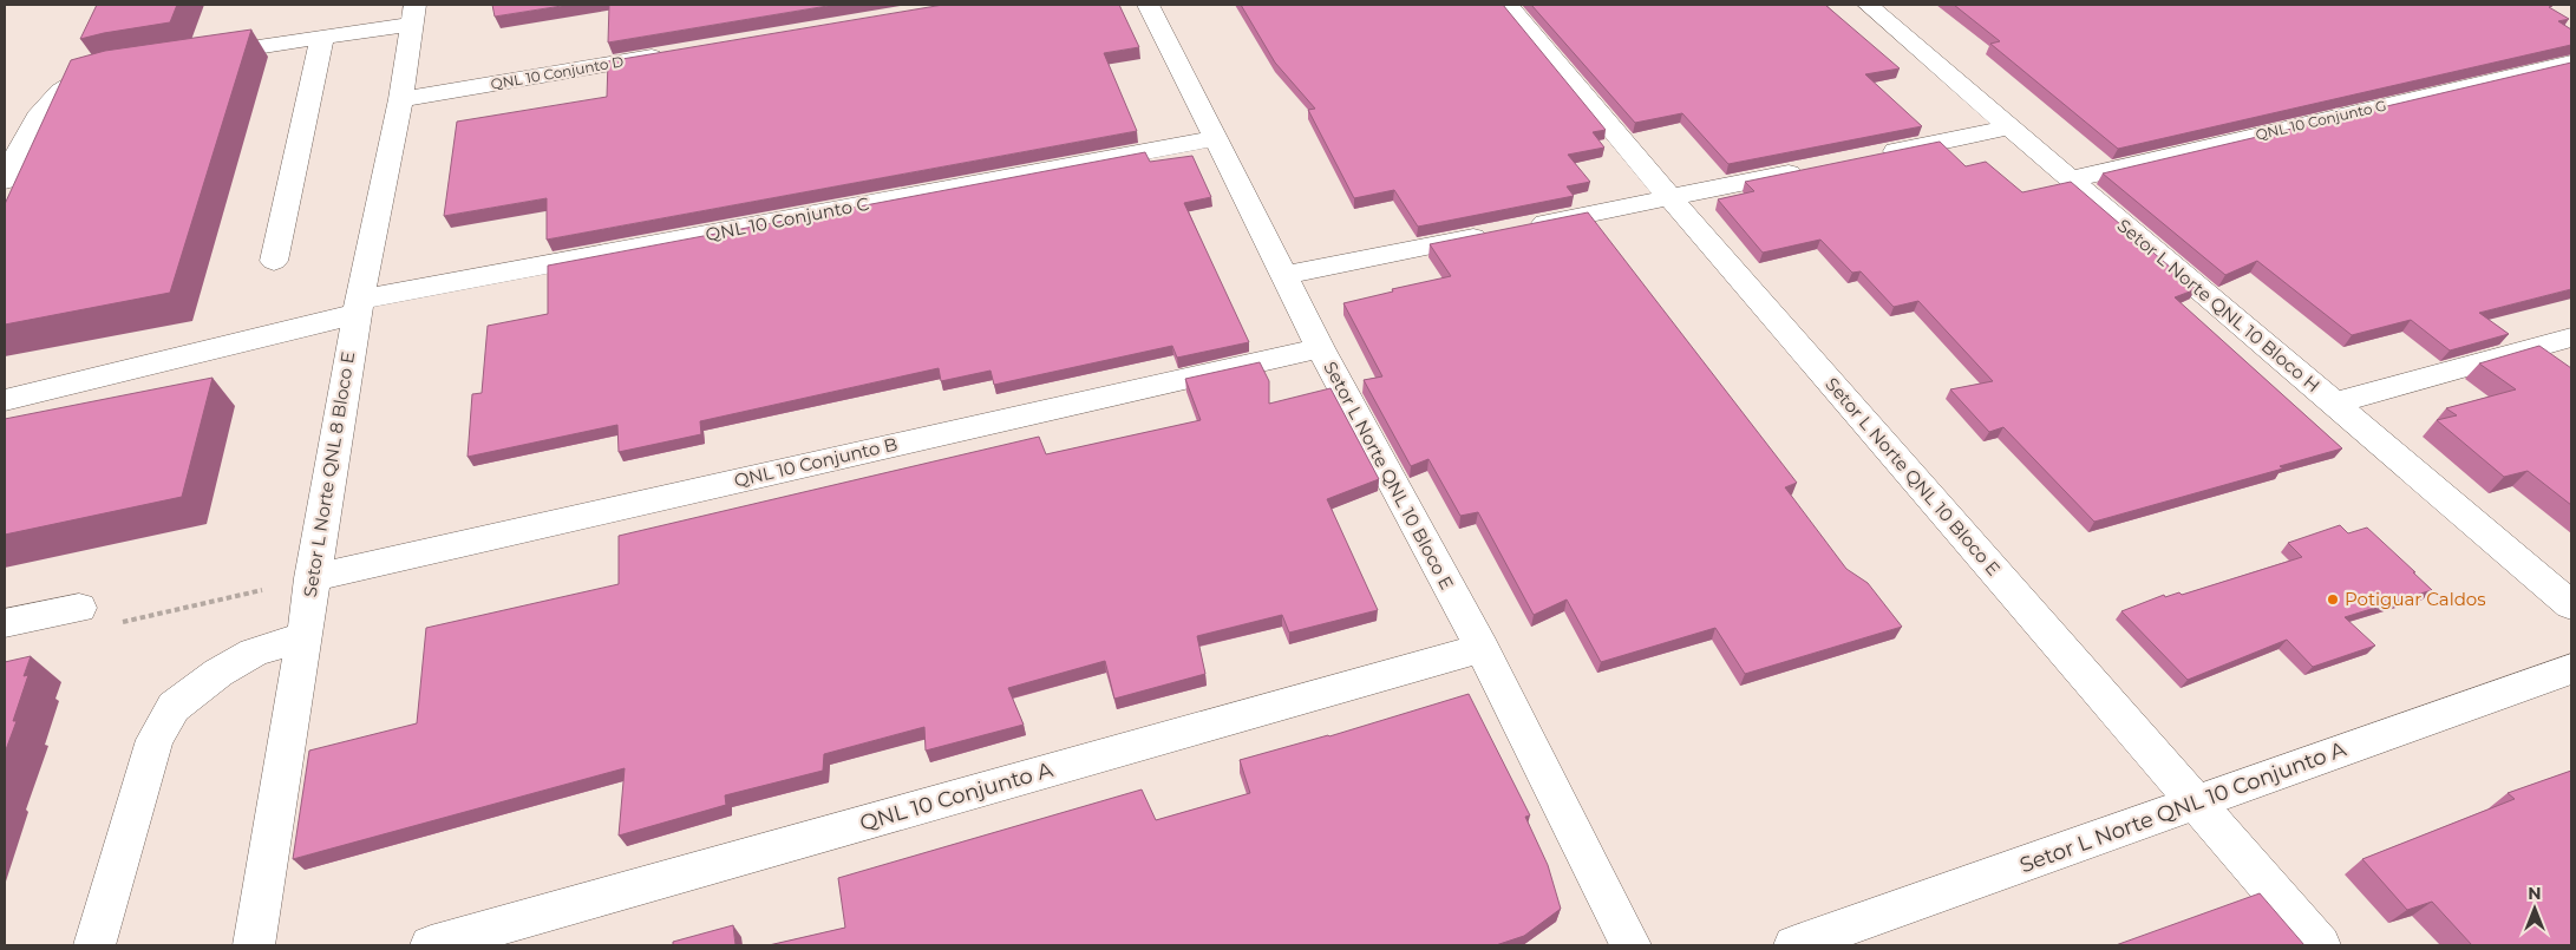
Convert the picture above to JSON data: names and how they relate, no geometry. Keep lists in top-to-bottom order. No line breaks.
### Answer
{"streets":{"street":["QNL 10 Conjunto D","QNL 10 Conjunto G","QNL 10 Conjunto C","Setor L Norte QNL 10 Bloco H","QNL 10 Conjunto B","Setor L Norte QNL 8 Bloco E","Setor L Norte QNL 10 Bloco E","QNL 10 Conjunto A","Setor L Norte QNL 10 Conjunto A"]},"crossings":[["QNL 10 Conjunto D","Setor L Norte QNL 8 Bloco E"],["QNL 10 Conjunto G","Setor L Norte QNL 10 Bloco H"],["QNL 10 Conjunto C","Setor L Norte QNL 8 Bloco E"],["QNL 10 Conjunto C","Setor L Norte QNL 10 Bloco E"],["QNL 10 Conjunto B","Setor L Norte QNL 8 Bloco E"],["QNL 10 Conjunto B","Setor L Norte QNL 10 Bloco E"],["Setor L Norte QNL 10 Bloco E","QNL 10 Conjunto A"],["Setor L Norte QNL 10 Bloco E","Setor L Norte QNL 10 Conjunto A"]],"places":["Potiguar Caldos"],"north":"top"}
